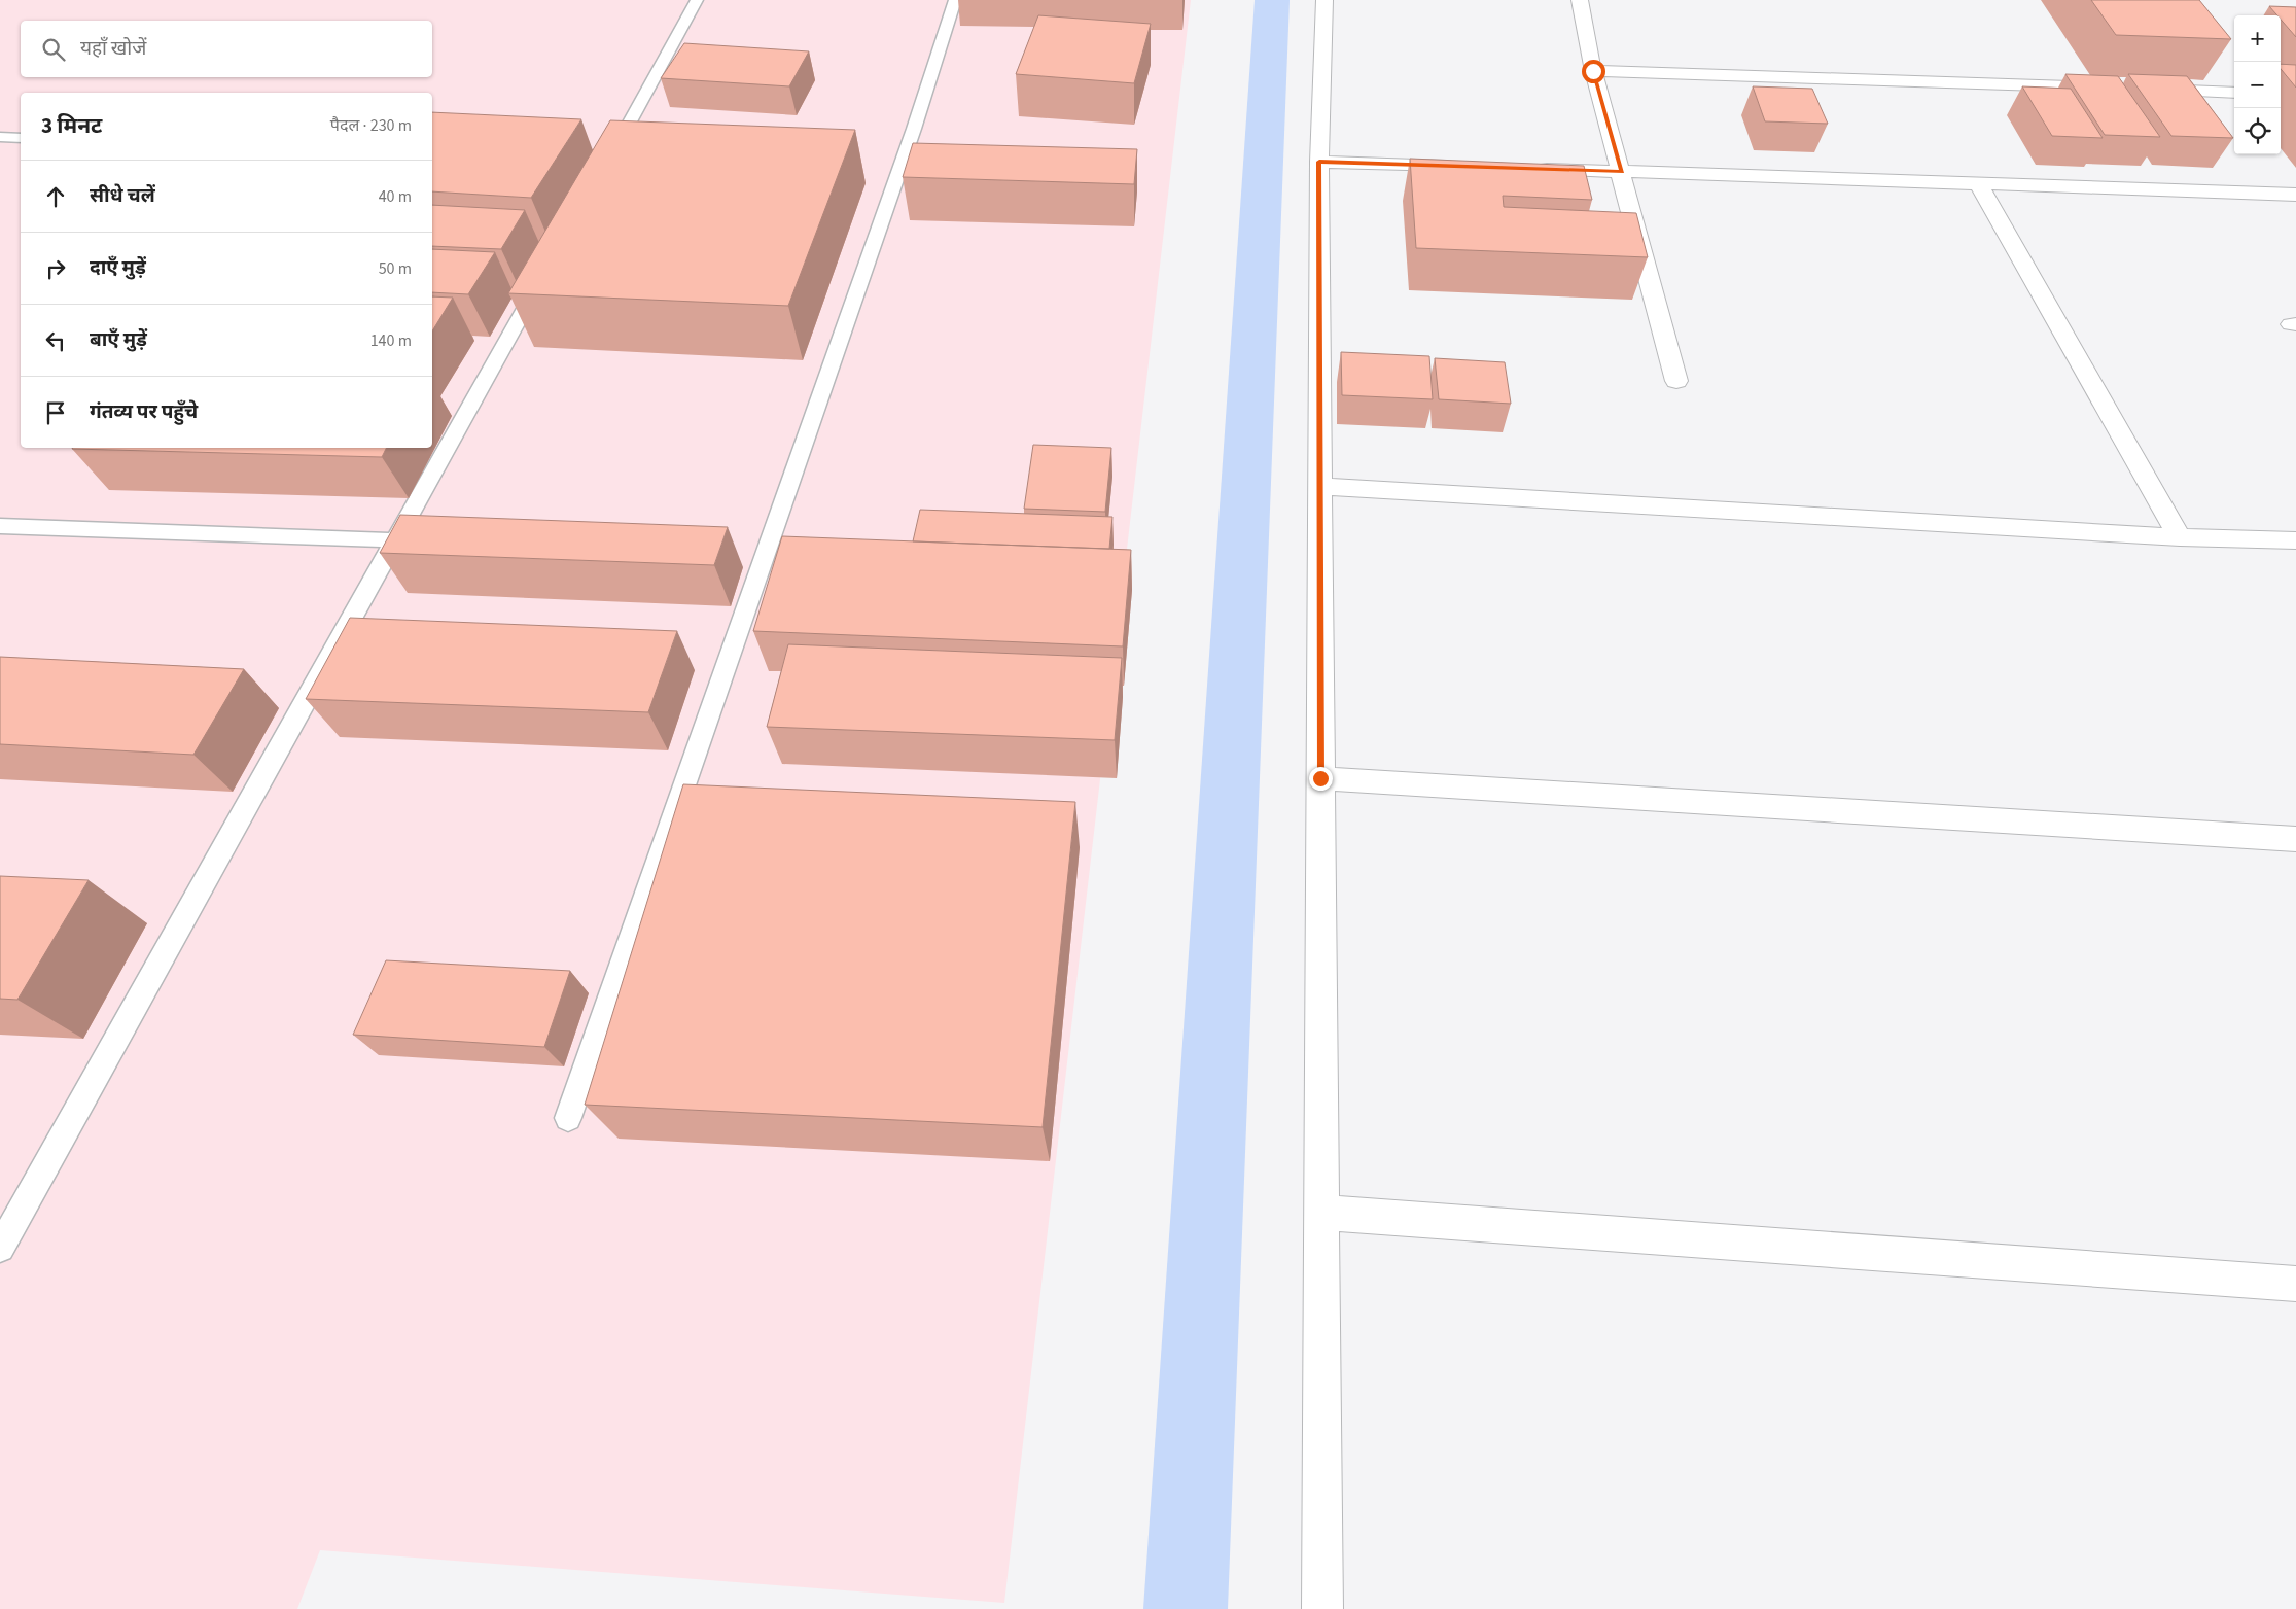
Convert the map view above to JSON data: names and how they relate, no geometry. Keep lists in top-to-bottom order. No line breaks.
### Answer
{"page":{"map_buttons":["+","−"],"search":"यहाँ खोजें","heading":["3 मिनट","पैदल · 230 m"],"list":[["सीधे चलें","40 m"],["दाएँ मुड़ें","50 m"],["बाएँ मुड़ें","140 m"],"गंतव्य पर पहुँचे"]}}
